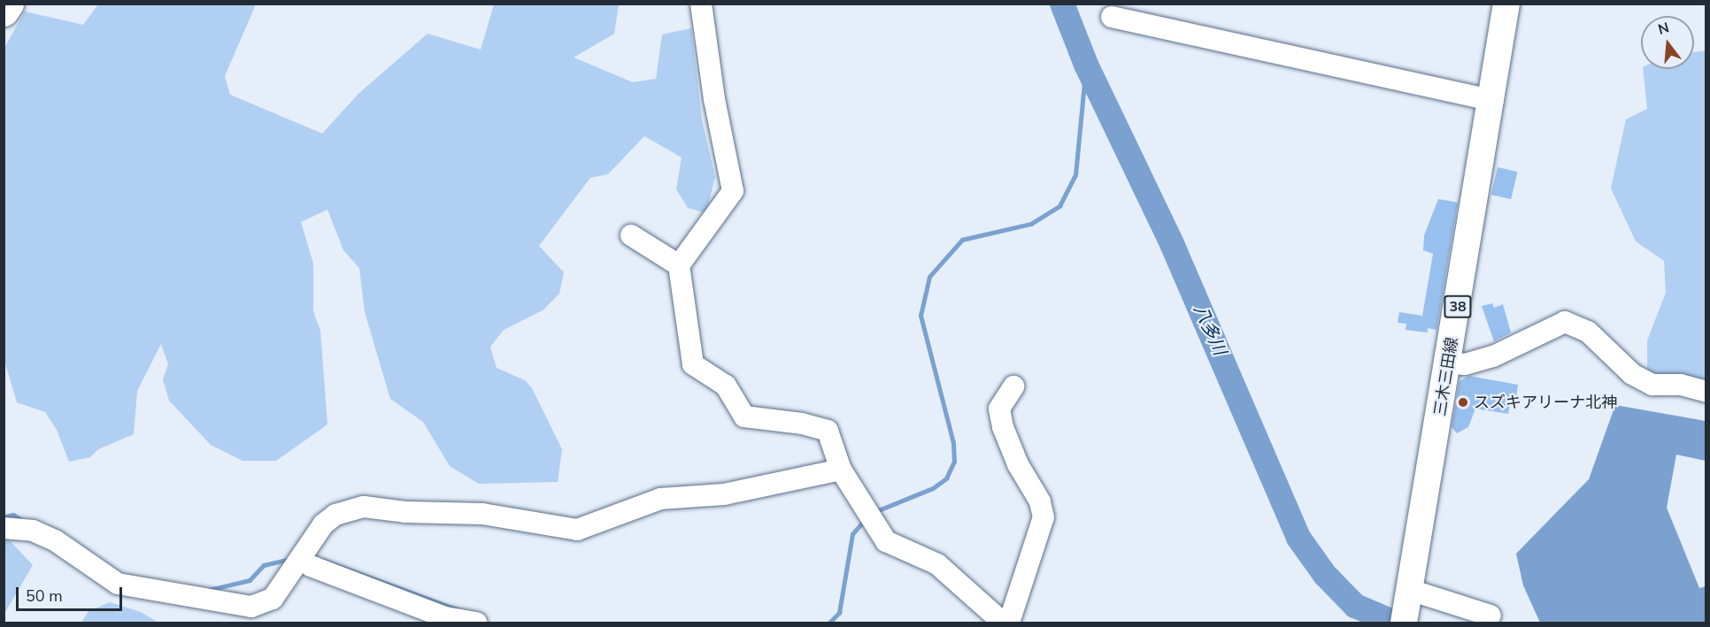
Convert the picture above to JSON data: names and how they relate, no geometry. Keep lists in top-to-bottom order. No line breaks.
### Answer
{"streets":{"main road":["38","三木三田線"]},"water":["八多川"],"places":["スズキアリーナ北神"],"scale_bar":"50 m","north":"top"}
